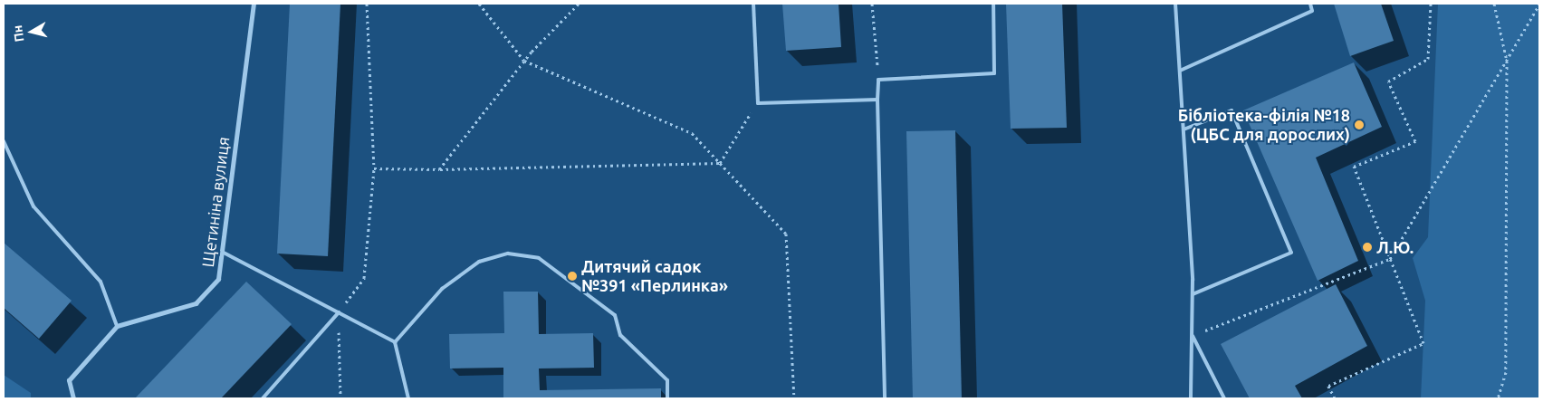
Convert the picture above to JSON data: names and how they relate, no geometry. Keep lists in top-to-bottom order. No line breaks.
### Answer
{"streets":{"street":["Щетиніна вулиця"]},"places":["Бібліотека-філія №18 (ЦБС для дорослих)","Л.Ю.","Дитячий садок №391 «Перлинка»"],"north":"left"}
